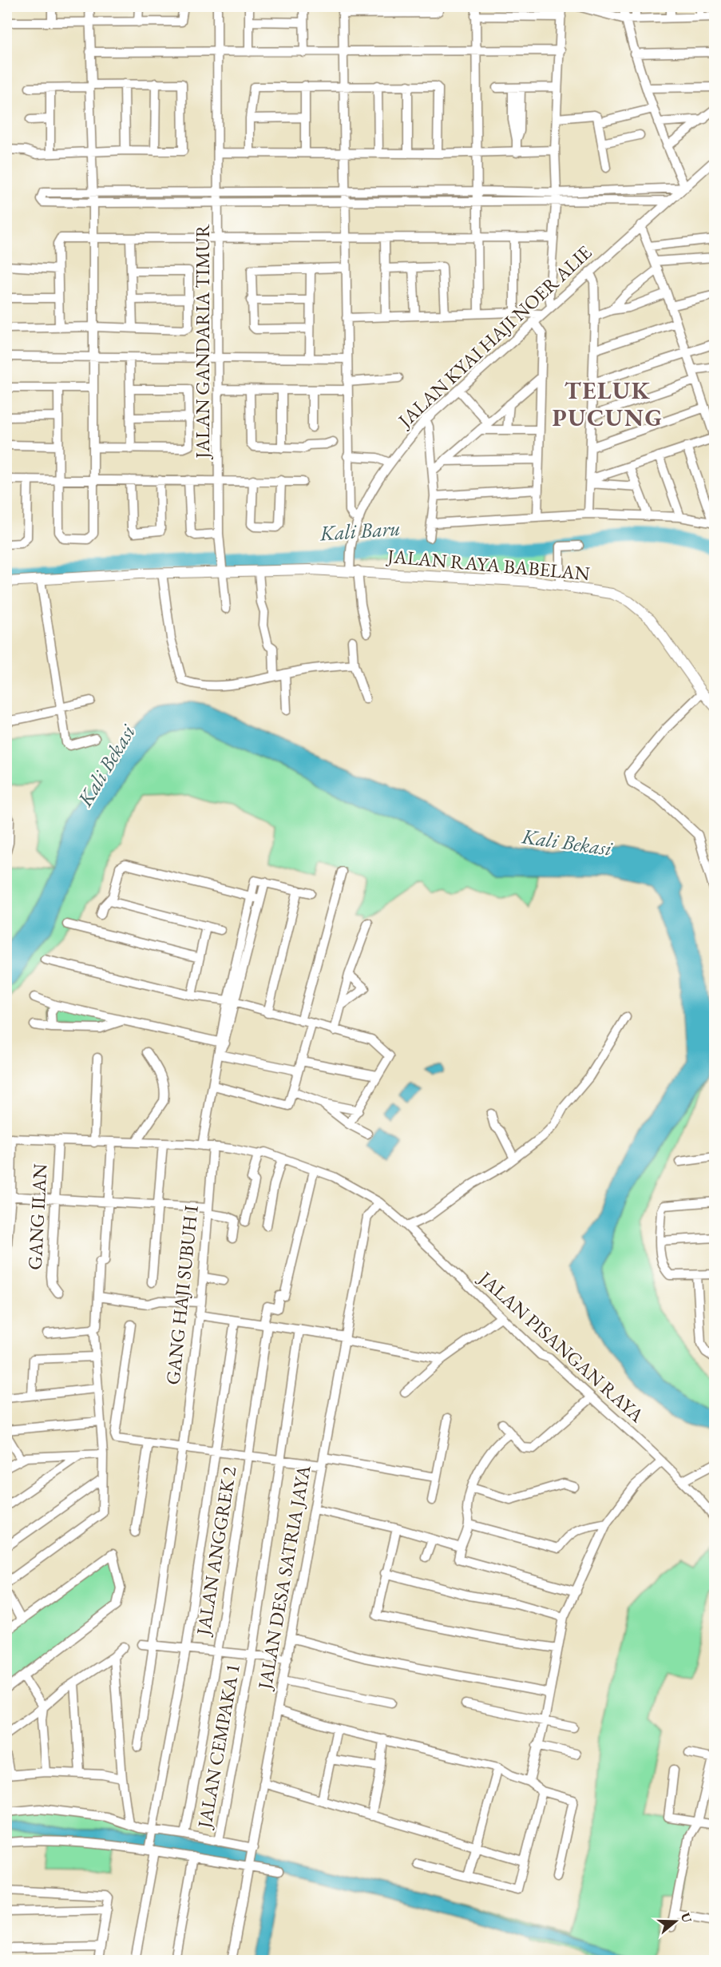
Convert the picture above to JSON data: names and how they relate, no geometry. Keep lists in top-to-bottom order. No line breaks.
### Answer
{"streets":{"main road":["JALAN RAYA BABELAN"],"street":["JALAN KYAI HAJI NOER ALIE","JALAN GANDARIA TIMUR","GANG ILAN","GANG HAJI SUBUH I","JALAN PISANGAN RAYA","JALAN ANGGREK 2","JALAN DESA SATRIA JAYA","JALAN CEMPAKA 1"]},"crossings":[["JALAN KYAI HAJI NOER ALIE","JALAN RAYA BABELAN"],["JALAN GANDARIA TIMUR","JALAN RAYA BABELAN"],["GANG ILAN","JALAN PISANGAN RAYA"],["GANG HAJI SUBUH I","JALAN PISANGAN RAYA"],["JALAN PISANGAN RAYA","JALAN DESA SATRIA JAYA"]],"districts":["TELUK PUCUNG"],"water":["Kali Baru","Kali Bekasi"],"north":"right"}
